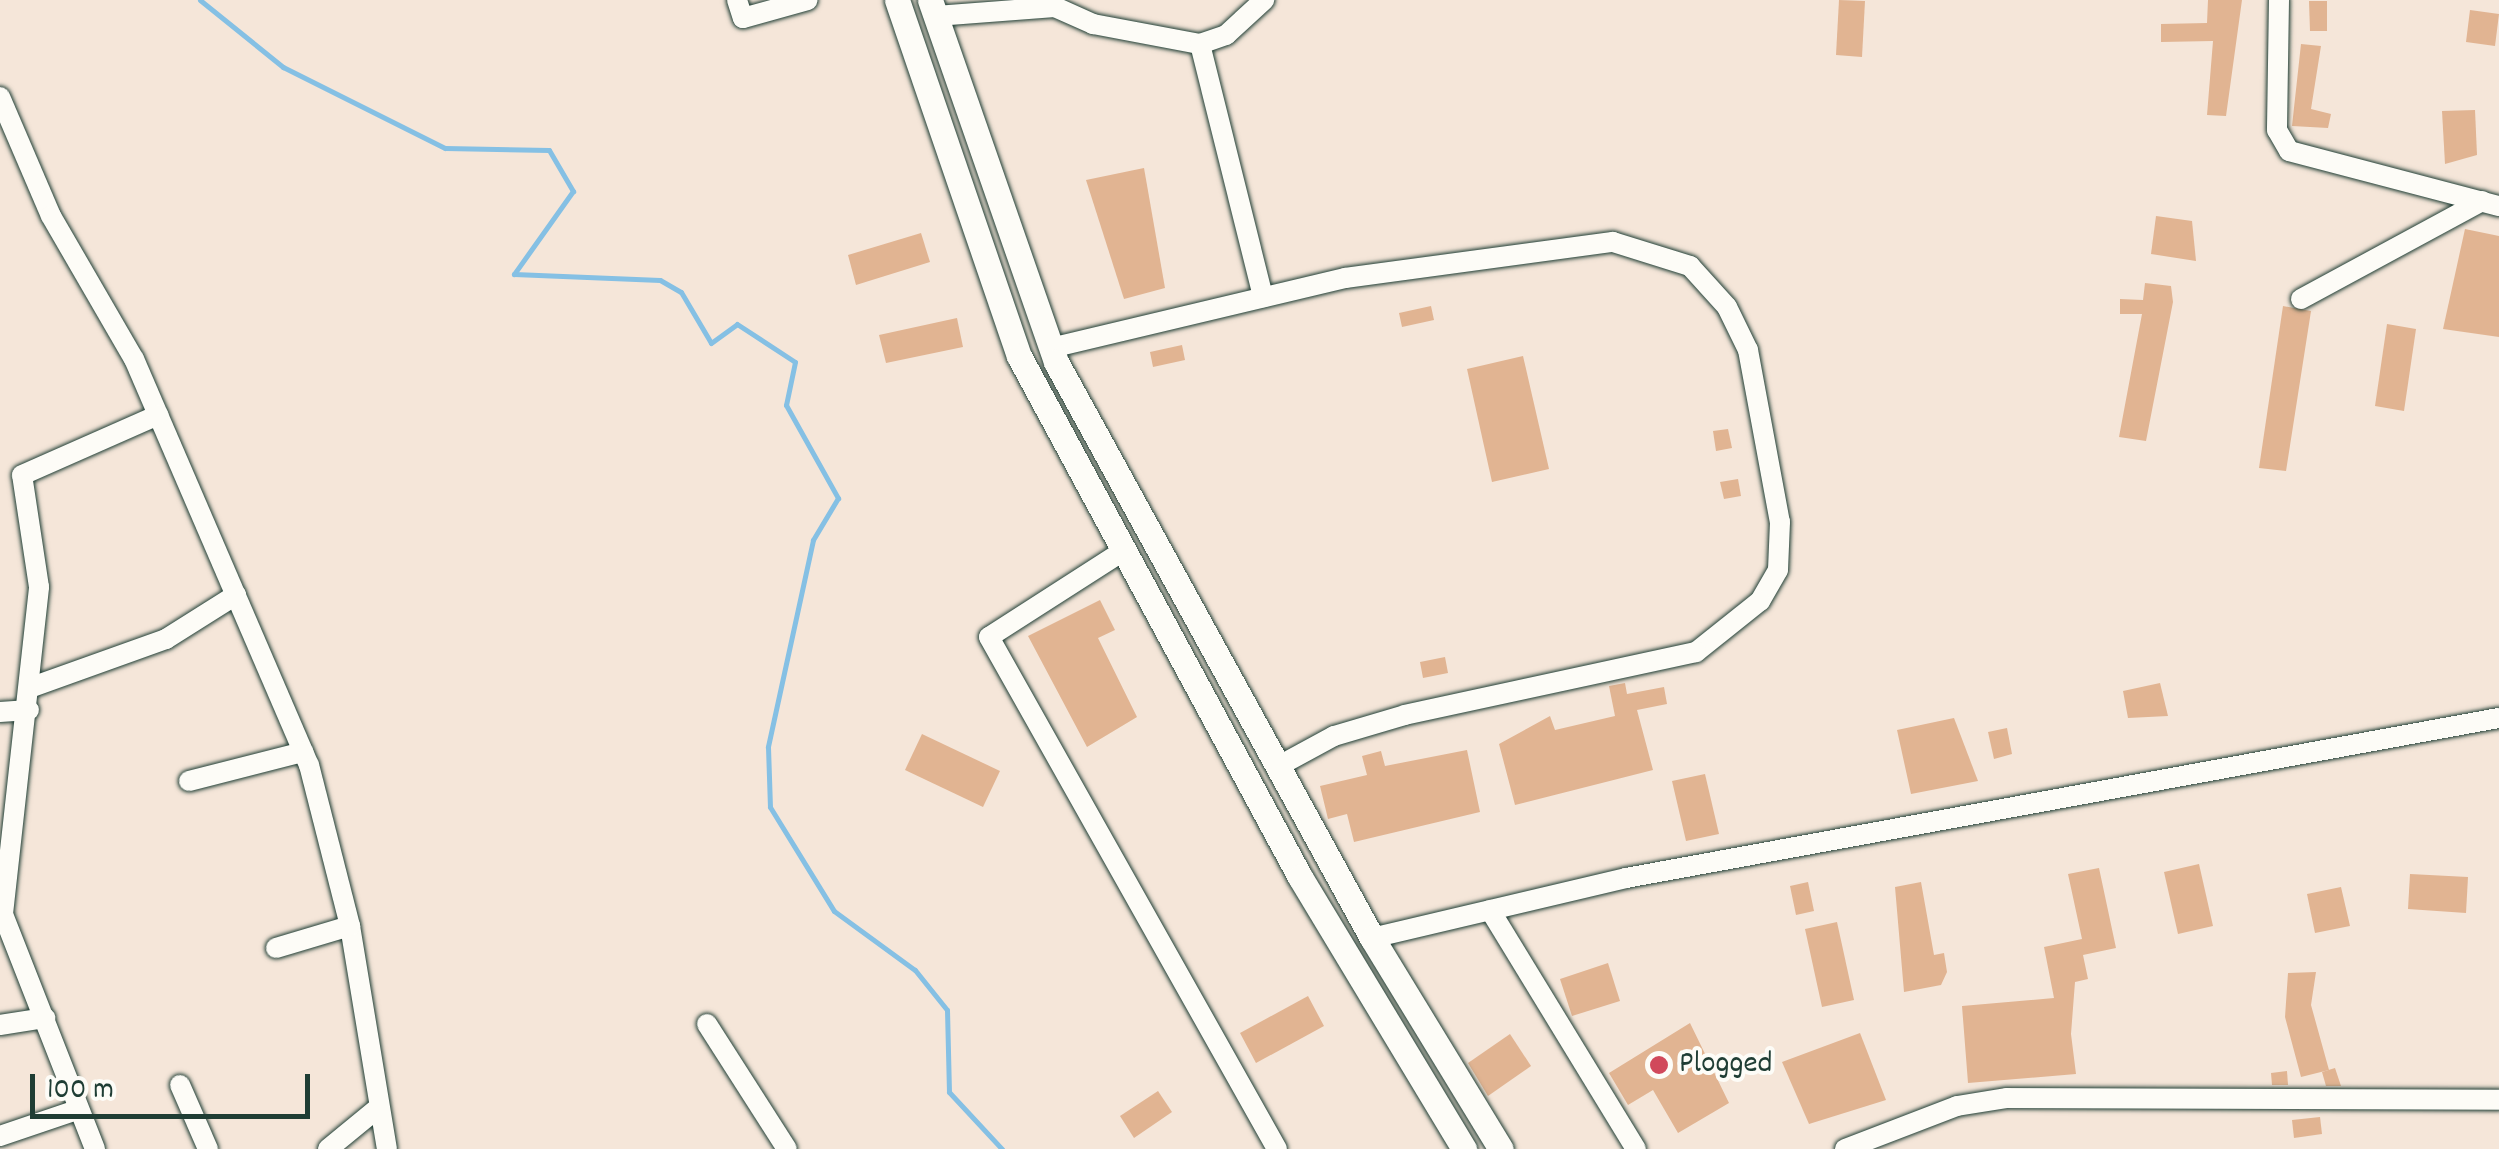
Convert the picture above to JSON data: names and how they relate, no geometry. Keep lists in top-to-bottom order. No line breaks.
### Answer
{"places":["Plogged"],"scale_bar":"100 m"}
